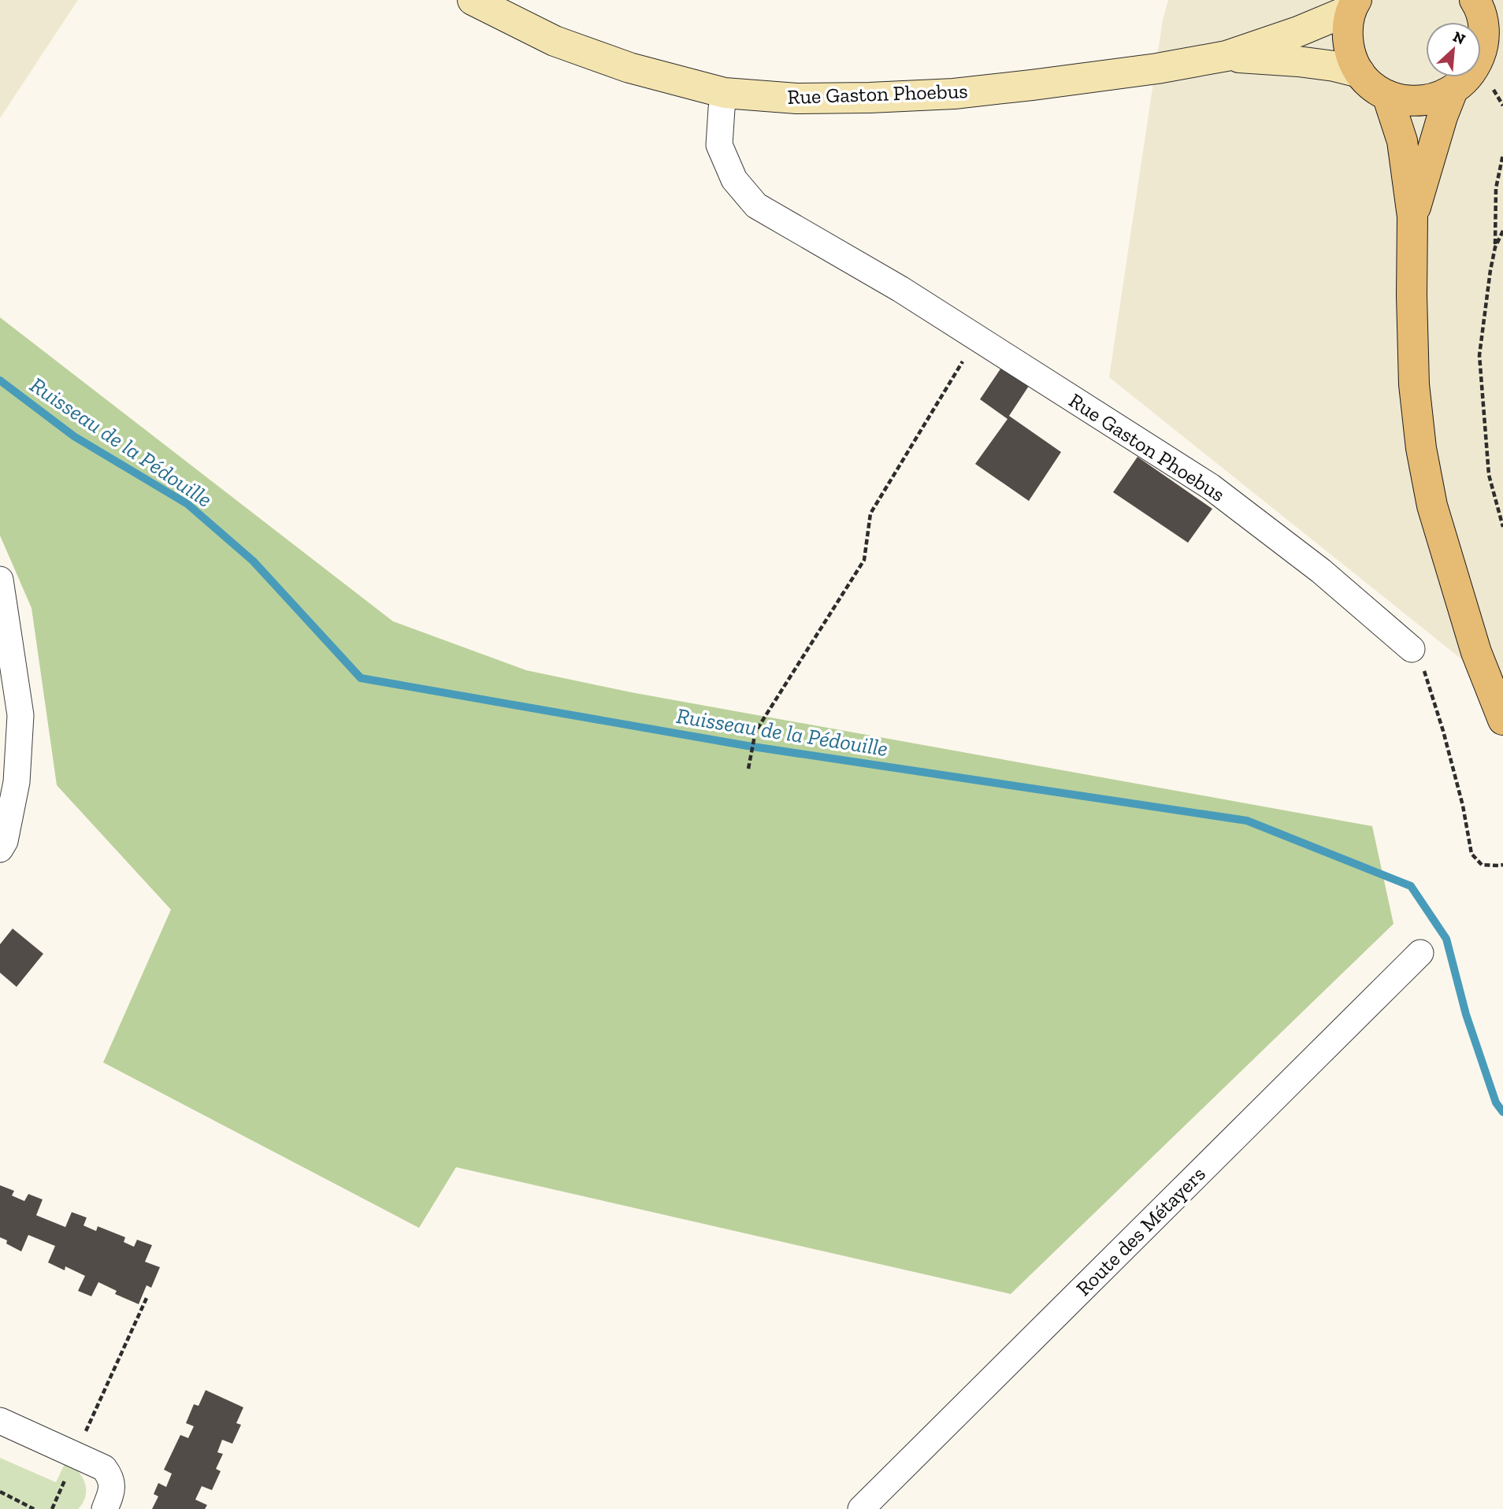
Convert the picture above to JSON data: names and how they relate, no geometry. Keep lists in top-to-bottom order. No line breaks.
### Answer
{"streets":{"main road":["Rue Gaston Phoebus"],"street":["Route des Métayers"]},"water":["Ruisseau de la Pédouille"],"north":"top right"}
